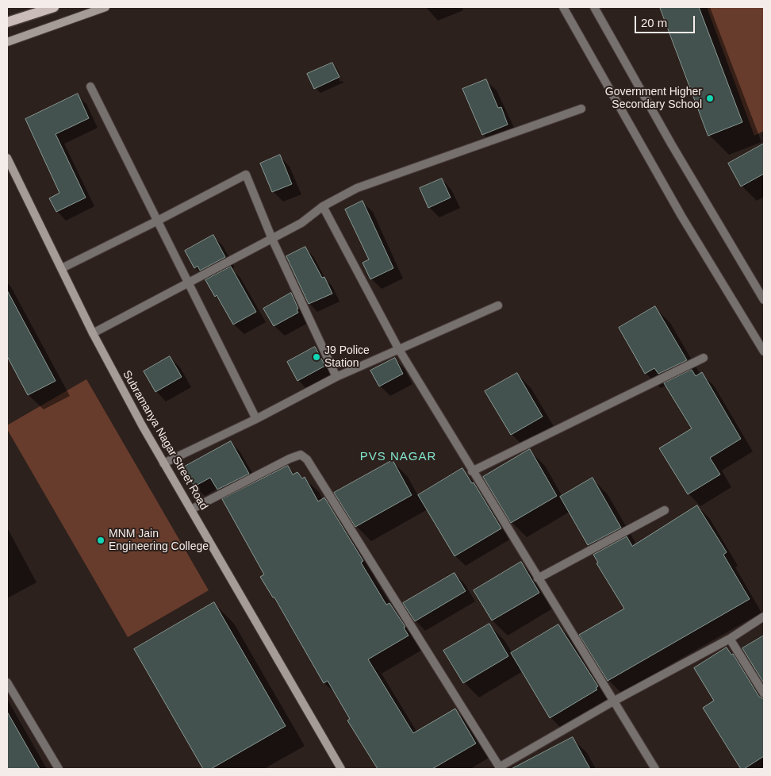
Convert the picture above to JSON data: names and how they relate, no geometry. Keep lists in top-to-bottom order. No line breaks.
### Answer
{"streets":{"street":["Subramanya Nagar Street Road"]},"districts":["PVS NAGAR"],"places":["Government Higher Secondary School","J9 Police Station","MNM Jain Engineering College"],"scale_bar":"20 m"}
